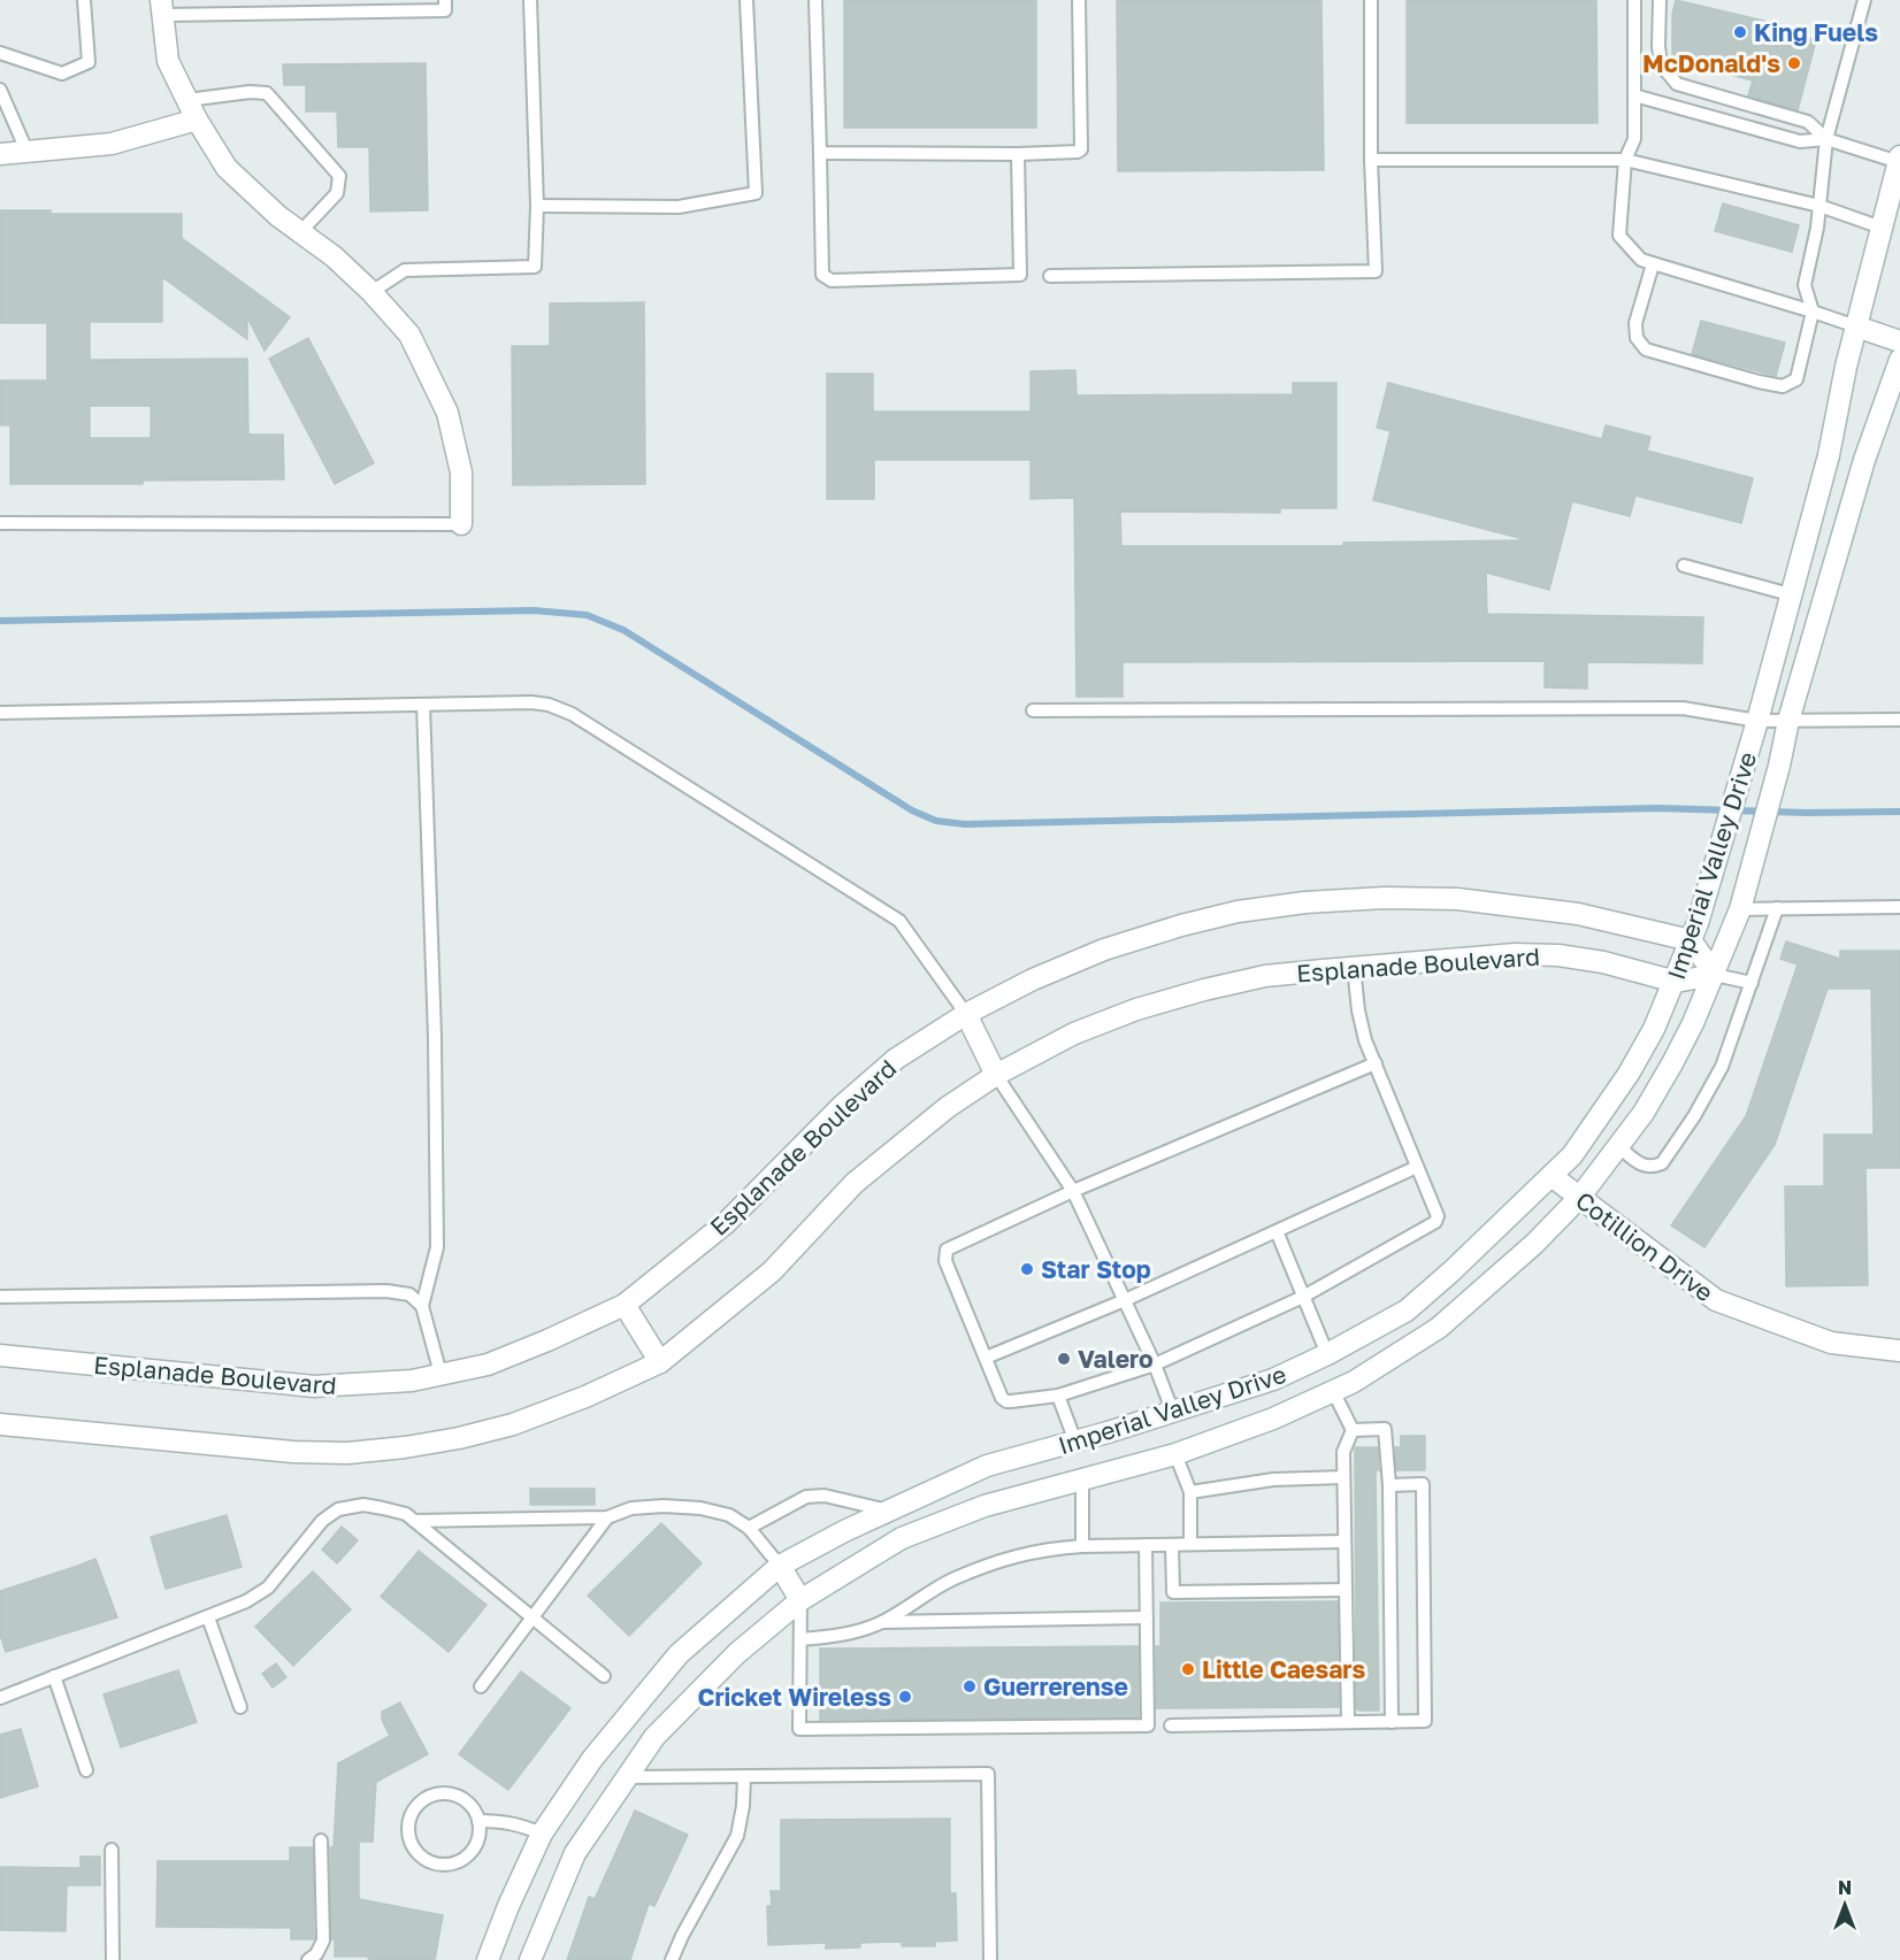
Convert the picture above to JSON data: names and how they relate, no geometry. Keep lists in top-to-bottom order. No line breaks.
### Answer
{"streets":{"street":["Imperial Valley Drive","Esplanade Boulevard","Cotillion Drive"]},"crossings":[["Imperial Valley Drive","Esplanade Boulevard"],["Imperial Valley Drive","Cotillion Drive"]],"places":["King Fuels","McDonald's","Star Stop","Valero","Little Caesars","Guerrerense","Cricket Wireless"],"north":"top"}
